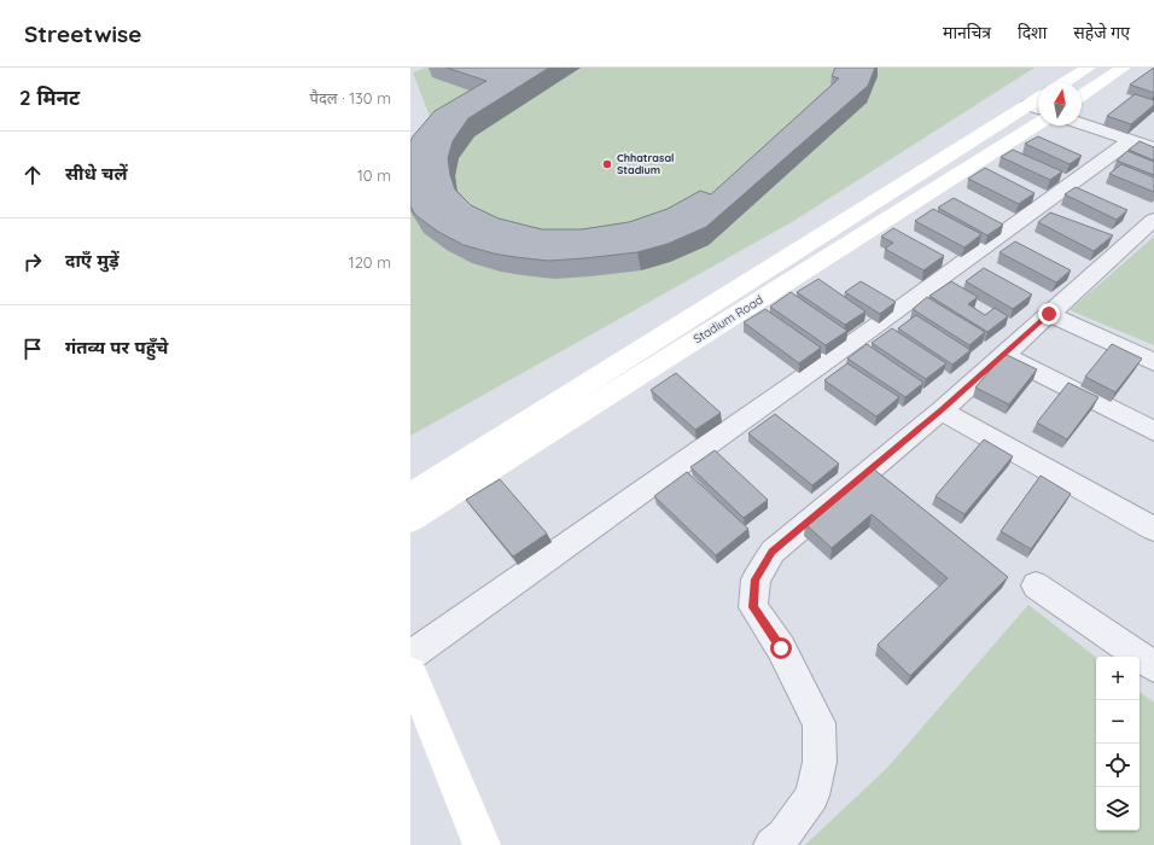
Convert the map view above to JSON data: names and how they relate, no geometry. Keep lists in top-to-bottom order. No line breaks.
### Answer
{"streets":{"street":["Stadium Road"]},"places":["Chhatrasal Stadium"],"north":"top","page":{"header":"Streetwise","nav":["मानचित्र","दिशा","सहेजे गए"],"heading":["2 मिनट","पैदल · 130 m"],"list":[["सीधे चलें","10 m"],["दाएँ मुड़ें","120 m"],"गंतव्य पर पहुँचे"],"map_buttons":["+","−"]}}
